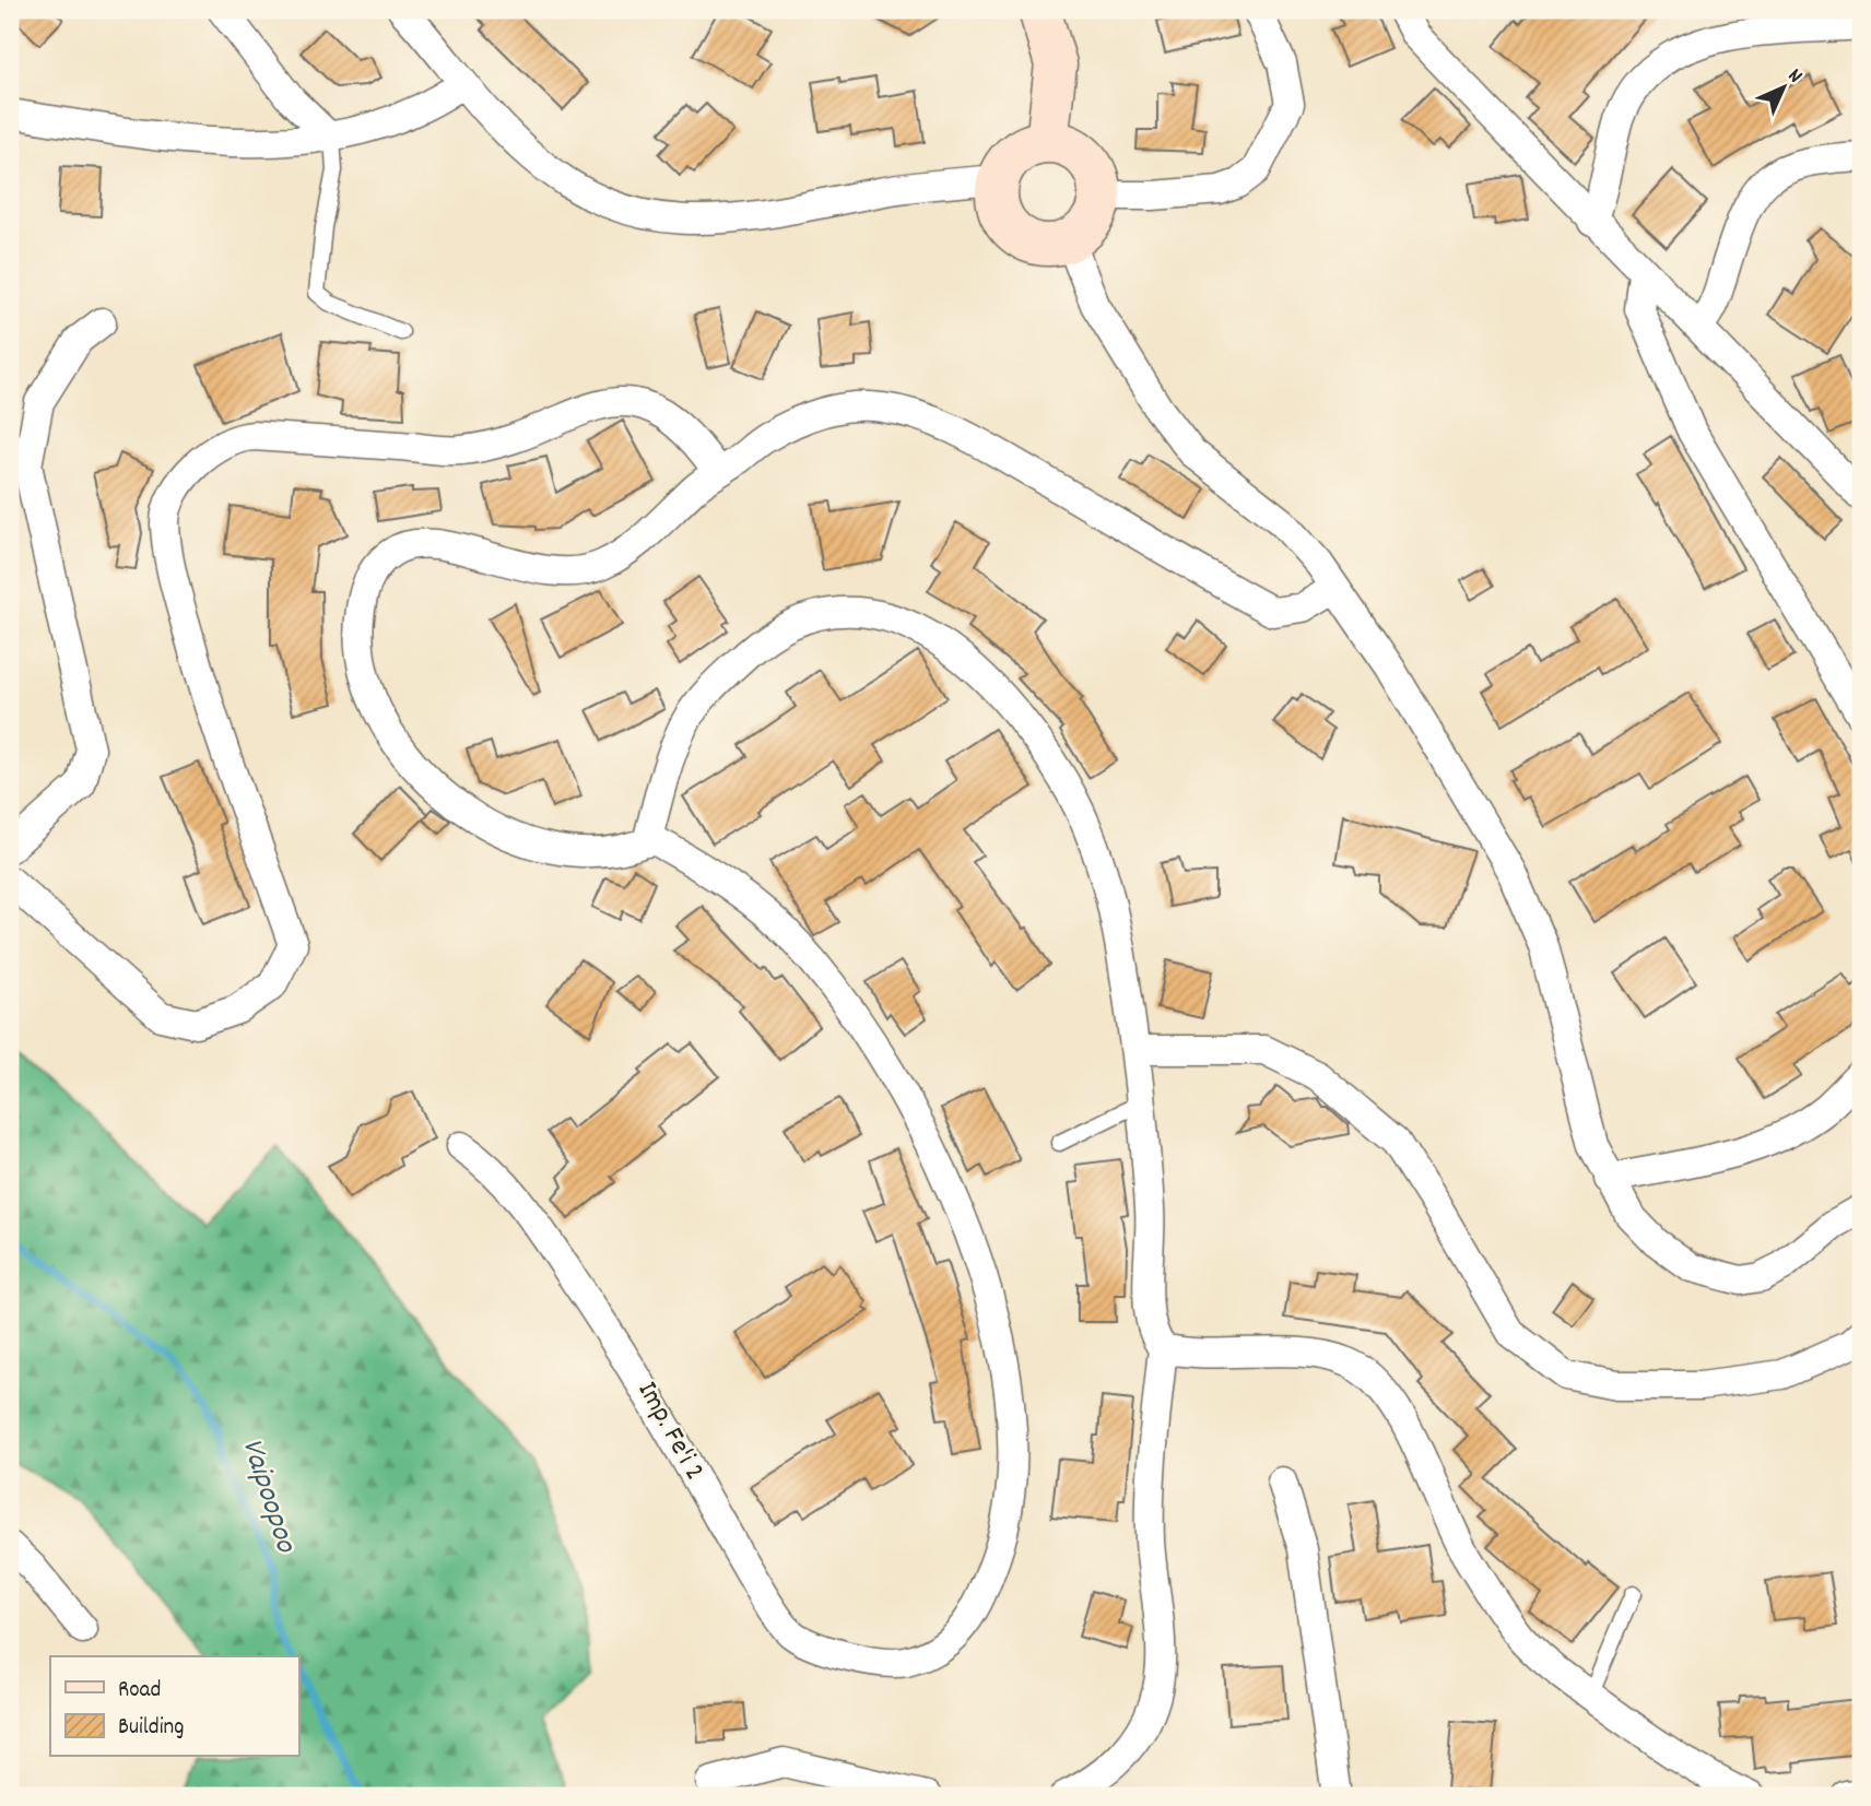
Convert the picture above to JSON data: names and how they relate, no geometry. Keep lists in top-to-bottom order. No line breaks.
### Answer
{"streets":{"street":["Imp. Fe'i 2"]},"water":["Vaipoopoo"],"legend":["Road","Building"],"north":"top right"}
